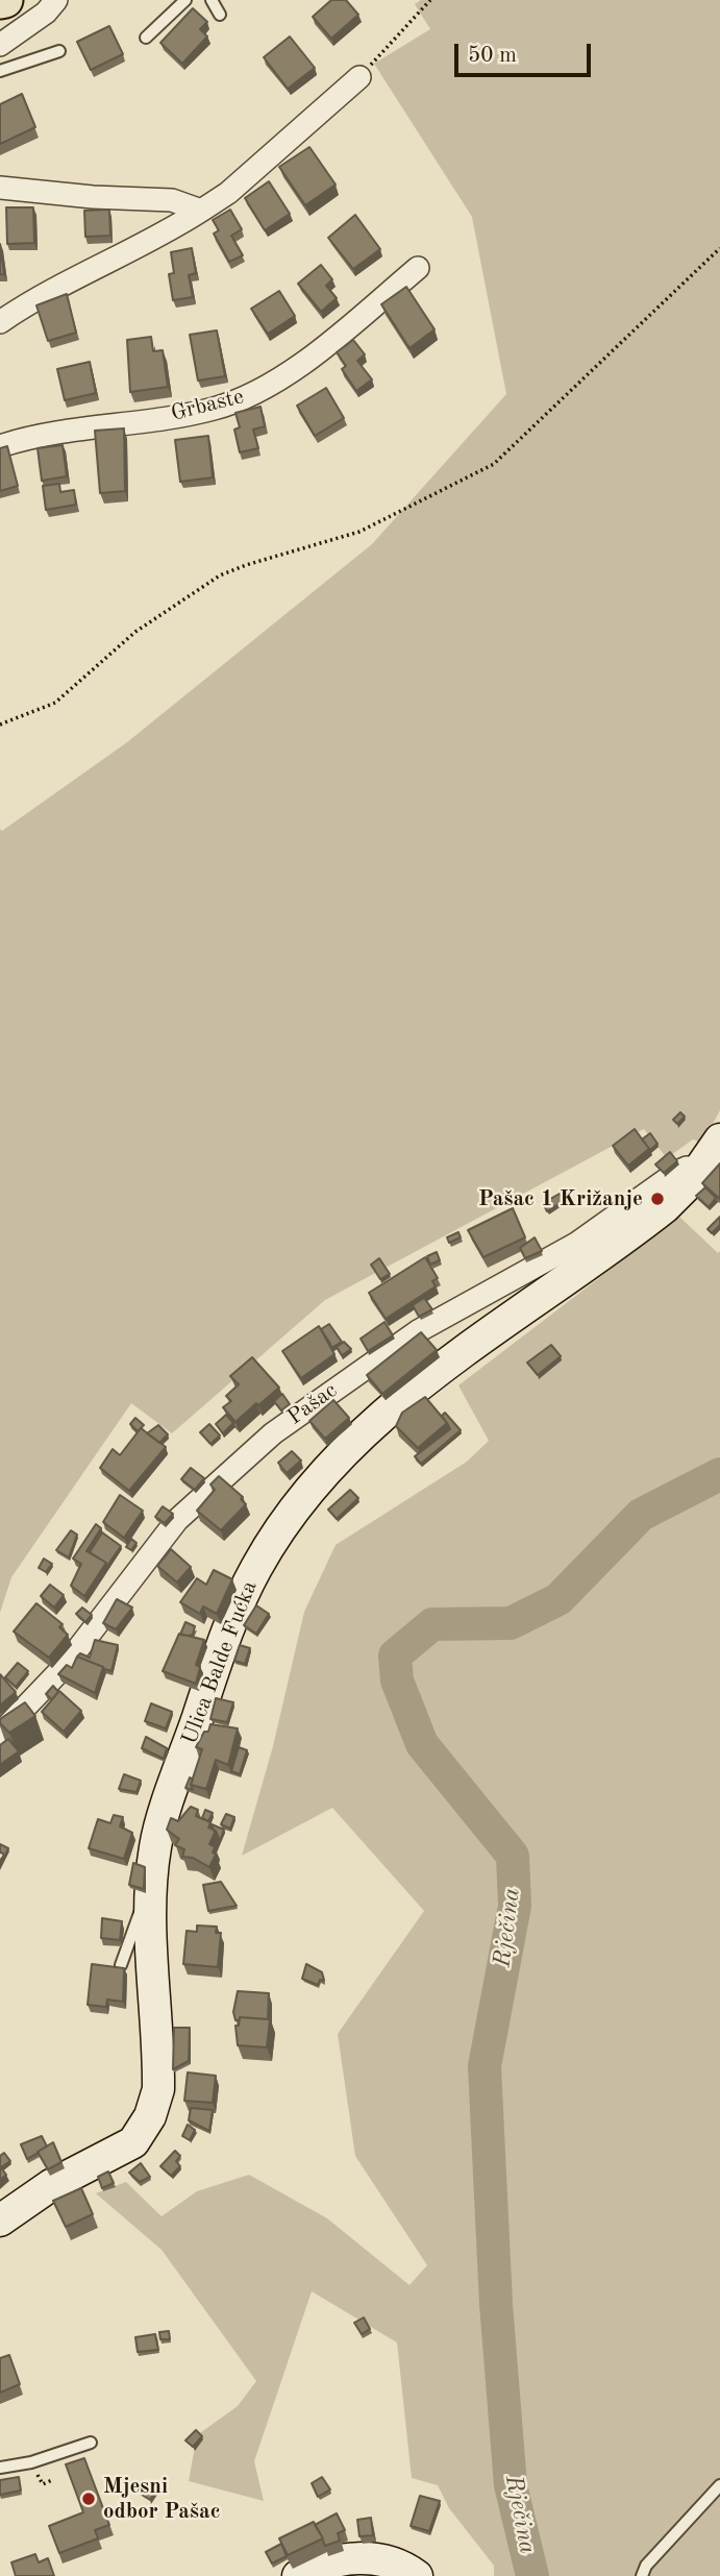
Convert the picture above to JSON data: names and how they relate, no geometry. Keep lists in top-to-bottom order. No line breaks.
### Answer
{"streets":{"main road":["Ulica Balde Fućka"],"street":["Grbaste","Pašac"]},"crossings":[["Pašac","Ulica Balde Fućka"]],"water":["Rječina"],"places":["Pašac 1 Križanje","Mjesni odbor Pašac"],"scale_bar":"50 m"}
